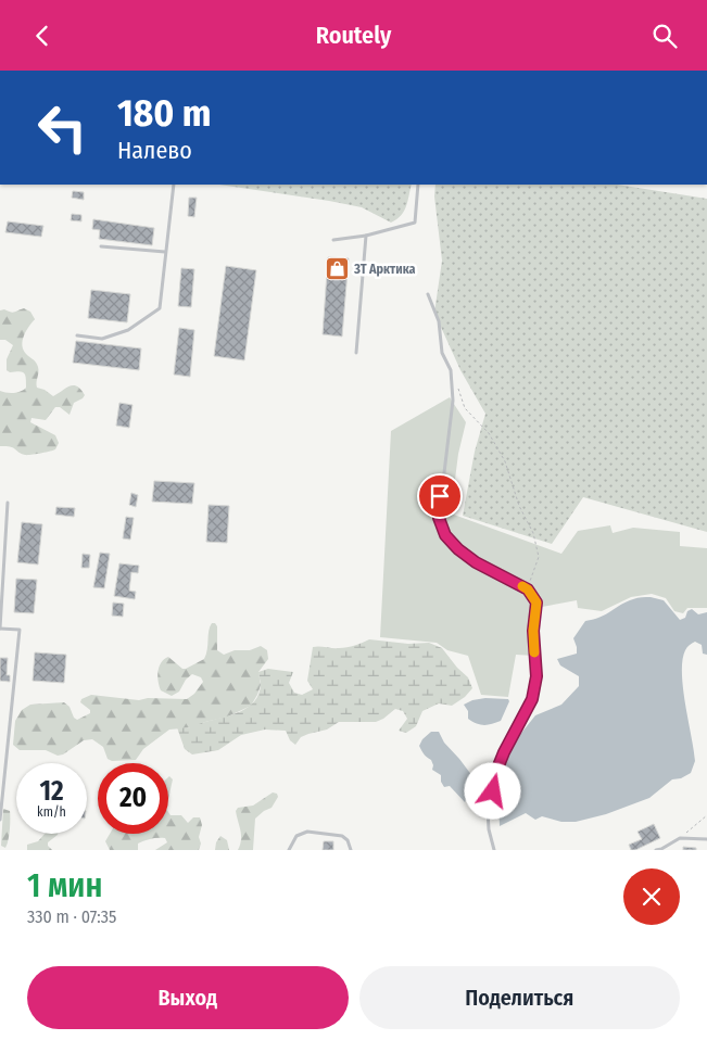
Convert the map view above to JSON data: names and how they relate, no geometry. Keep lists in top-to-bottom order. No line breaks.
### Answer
{"places":{"shop":["ЗТ Арктика"]},"page":{"header":"Routely","turn":["180 m","Налево"],"speed":"12 km/h","limit":"20","heading":["1 мин","330 m · 07:35"],"buttons":["Выход","Поделиться"]}}
